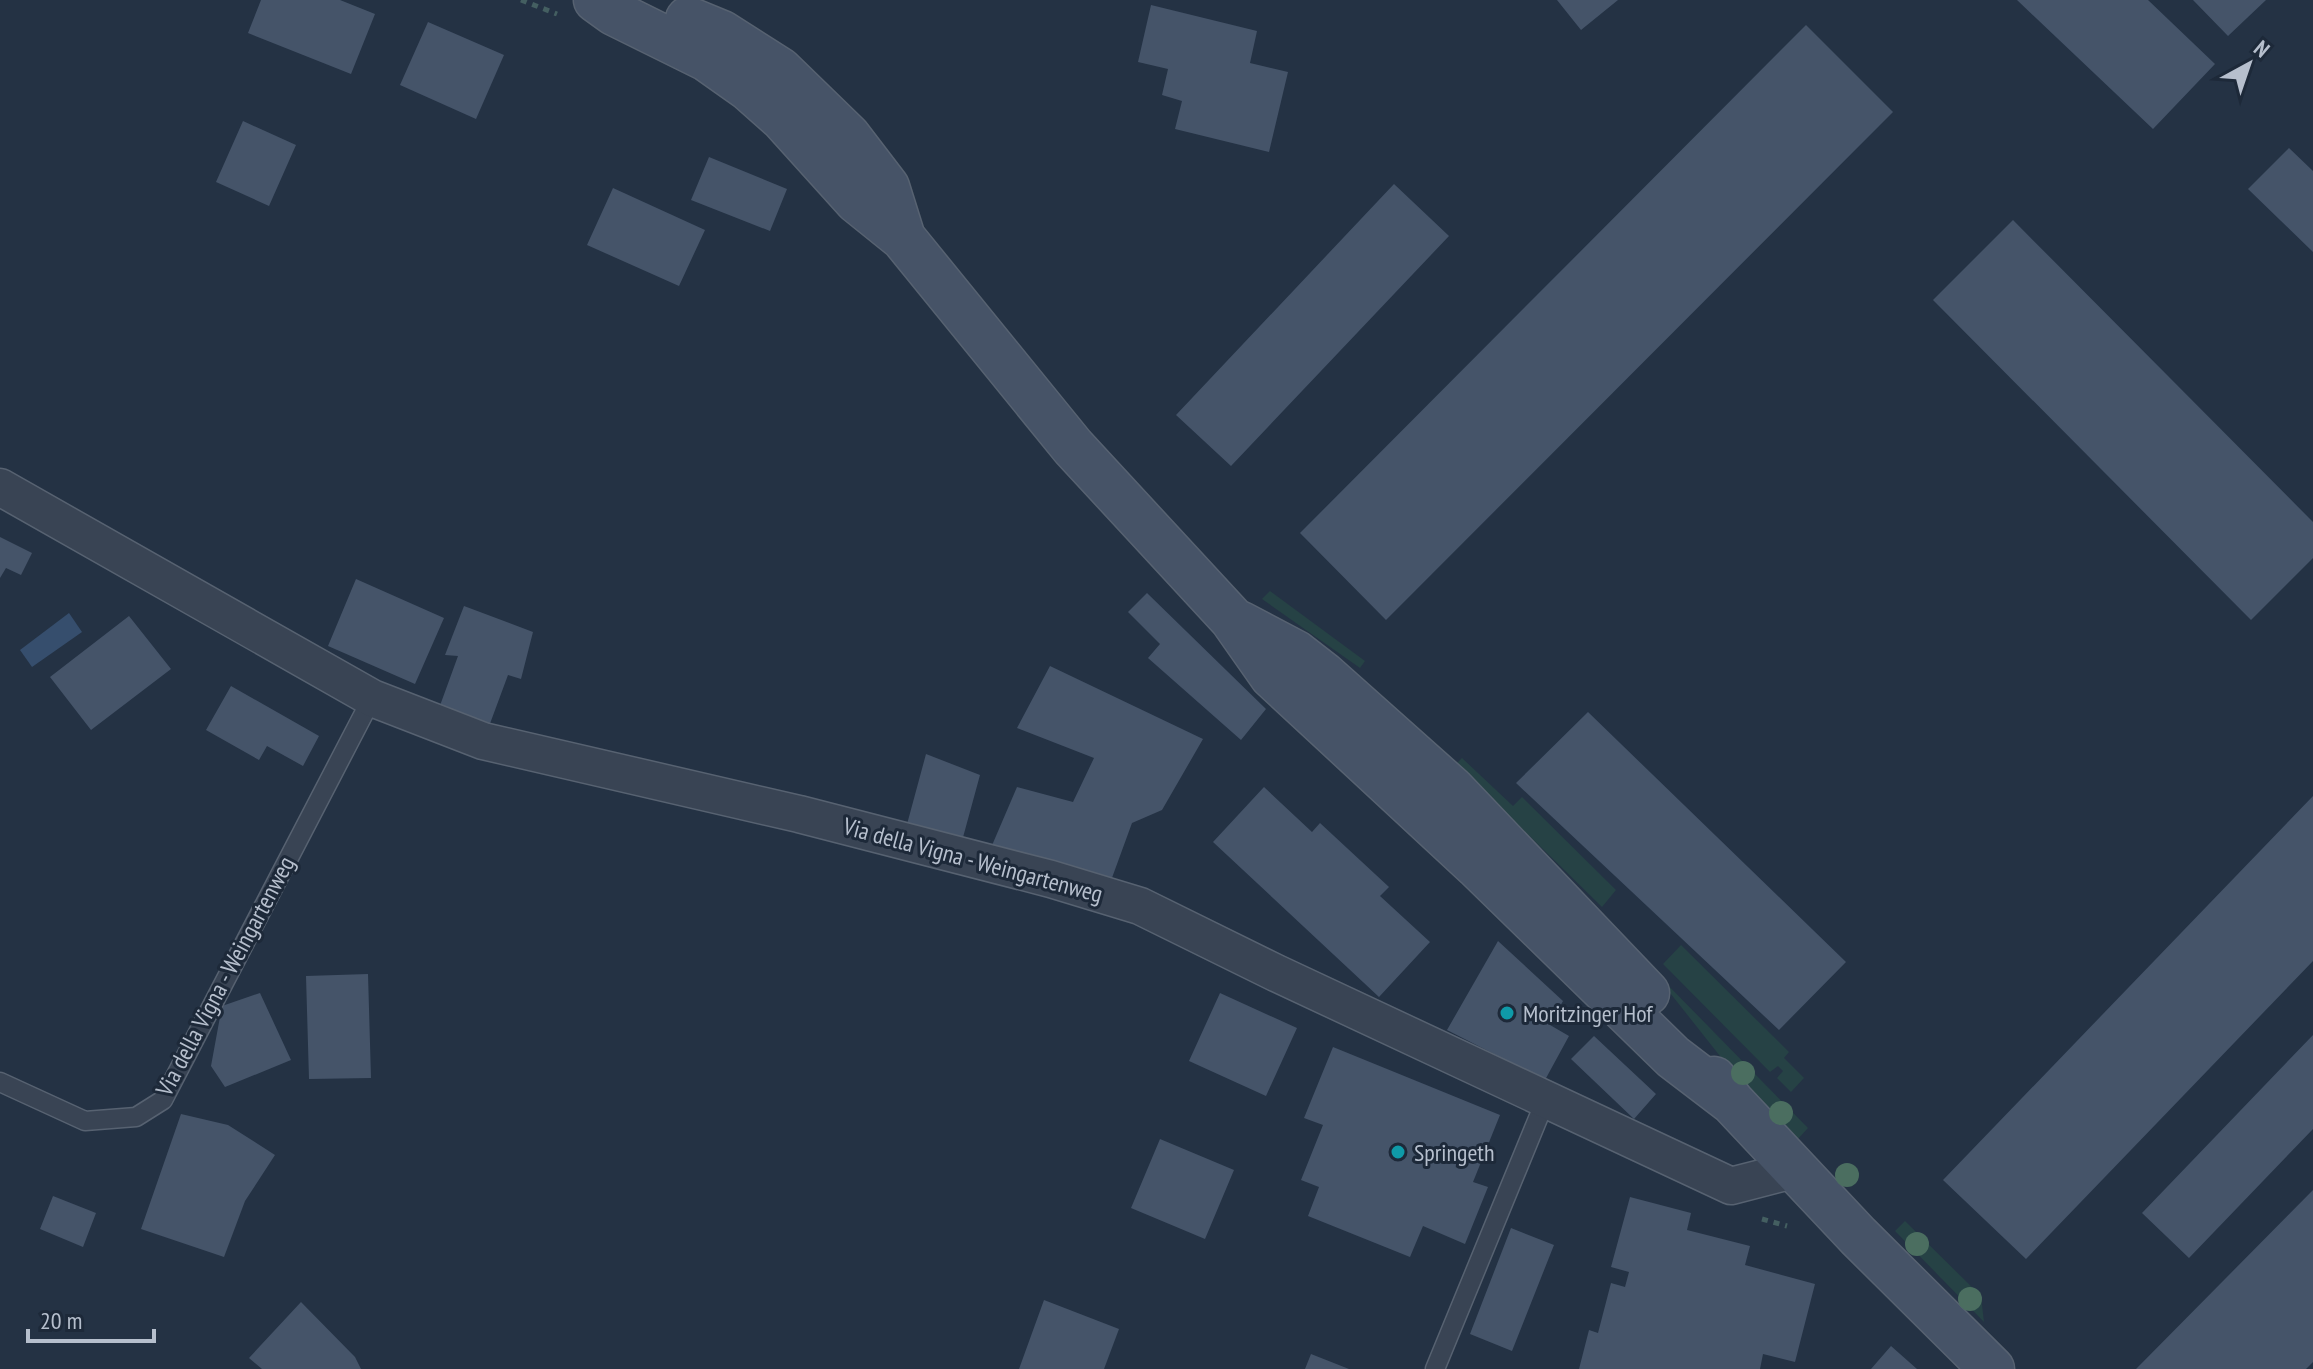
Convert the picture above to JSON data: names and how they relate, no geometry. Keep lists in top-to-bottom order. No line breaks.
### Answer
{"streets":{"street":["Via della Vigna - Weingartenweg"]},"places":["Moritzinger Hof","Springeth"],"scale_bar":"20 m","north":"top right"}
